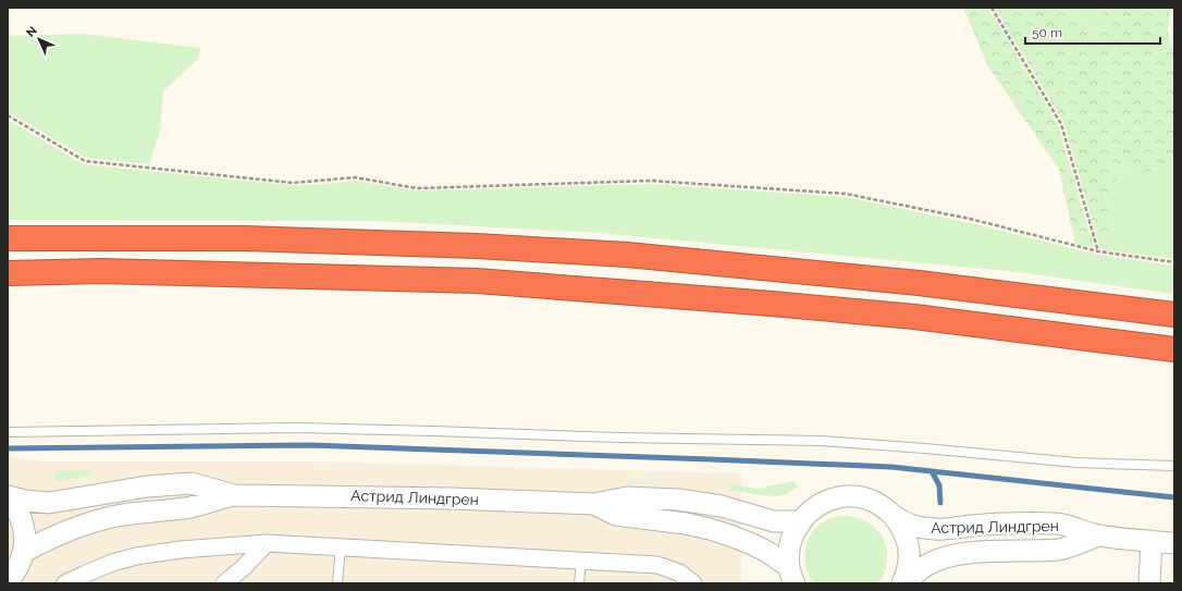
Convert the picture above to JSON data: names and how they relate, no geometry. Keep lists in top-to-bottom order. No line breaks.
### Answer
{"streets":{"street":["Астрид Линдгрен"]},"scale_bar":"50 m","north":"top left"}
